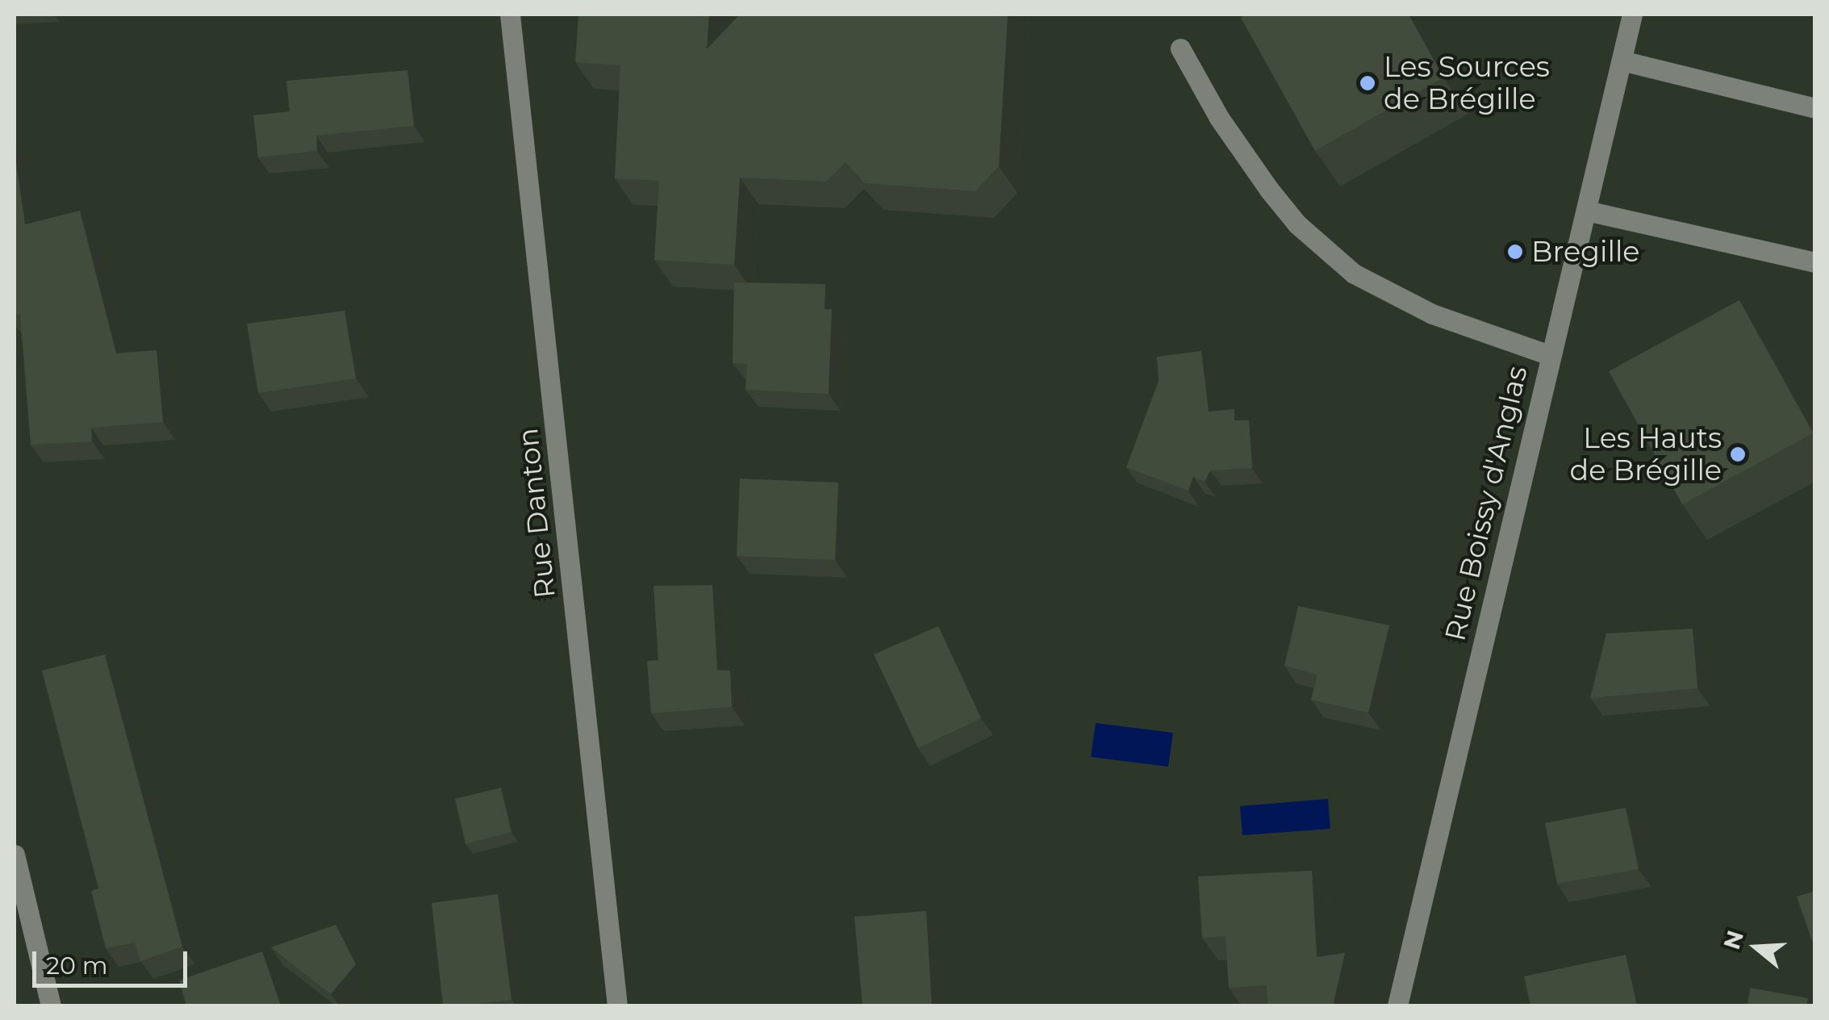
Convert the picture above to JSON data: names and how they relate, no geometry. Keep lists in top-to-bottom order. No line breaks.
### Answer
{"streets":{"street":["Rue Boissy d'Anglas","Rue Danton"]},"places":["Les Sources de Brégille","Bregille","Les Hauts de Brégille"],"scale_bar":"20 m","north":"left"}
